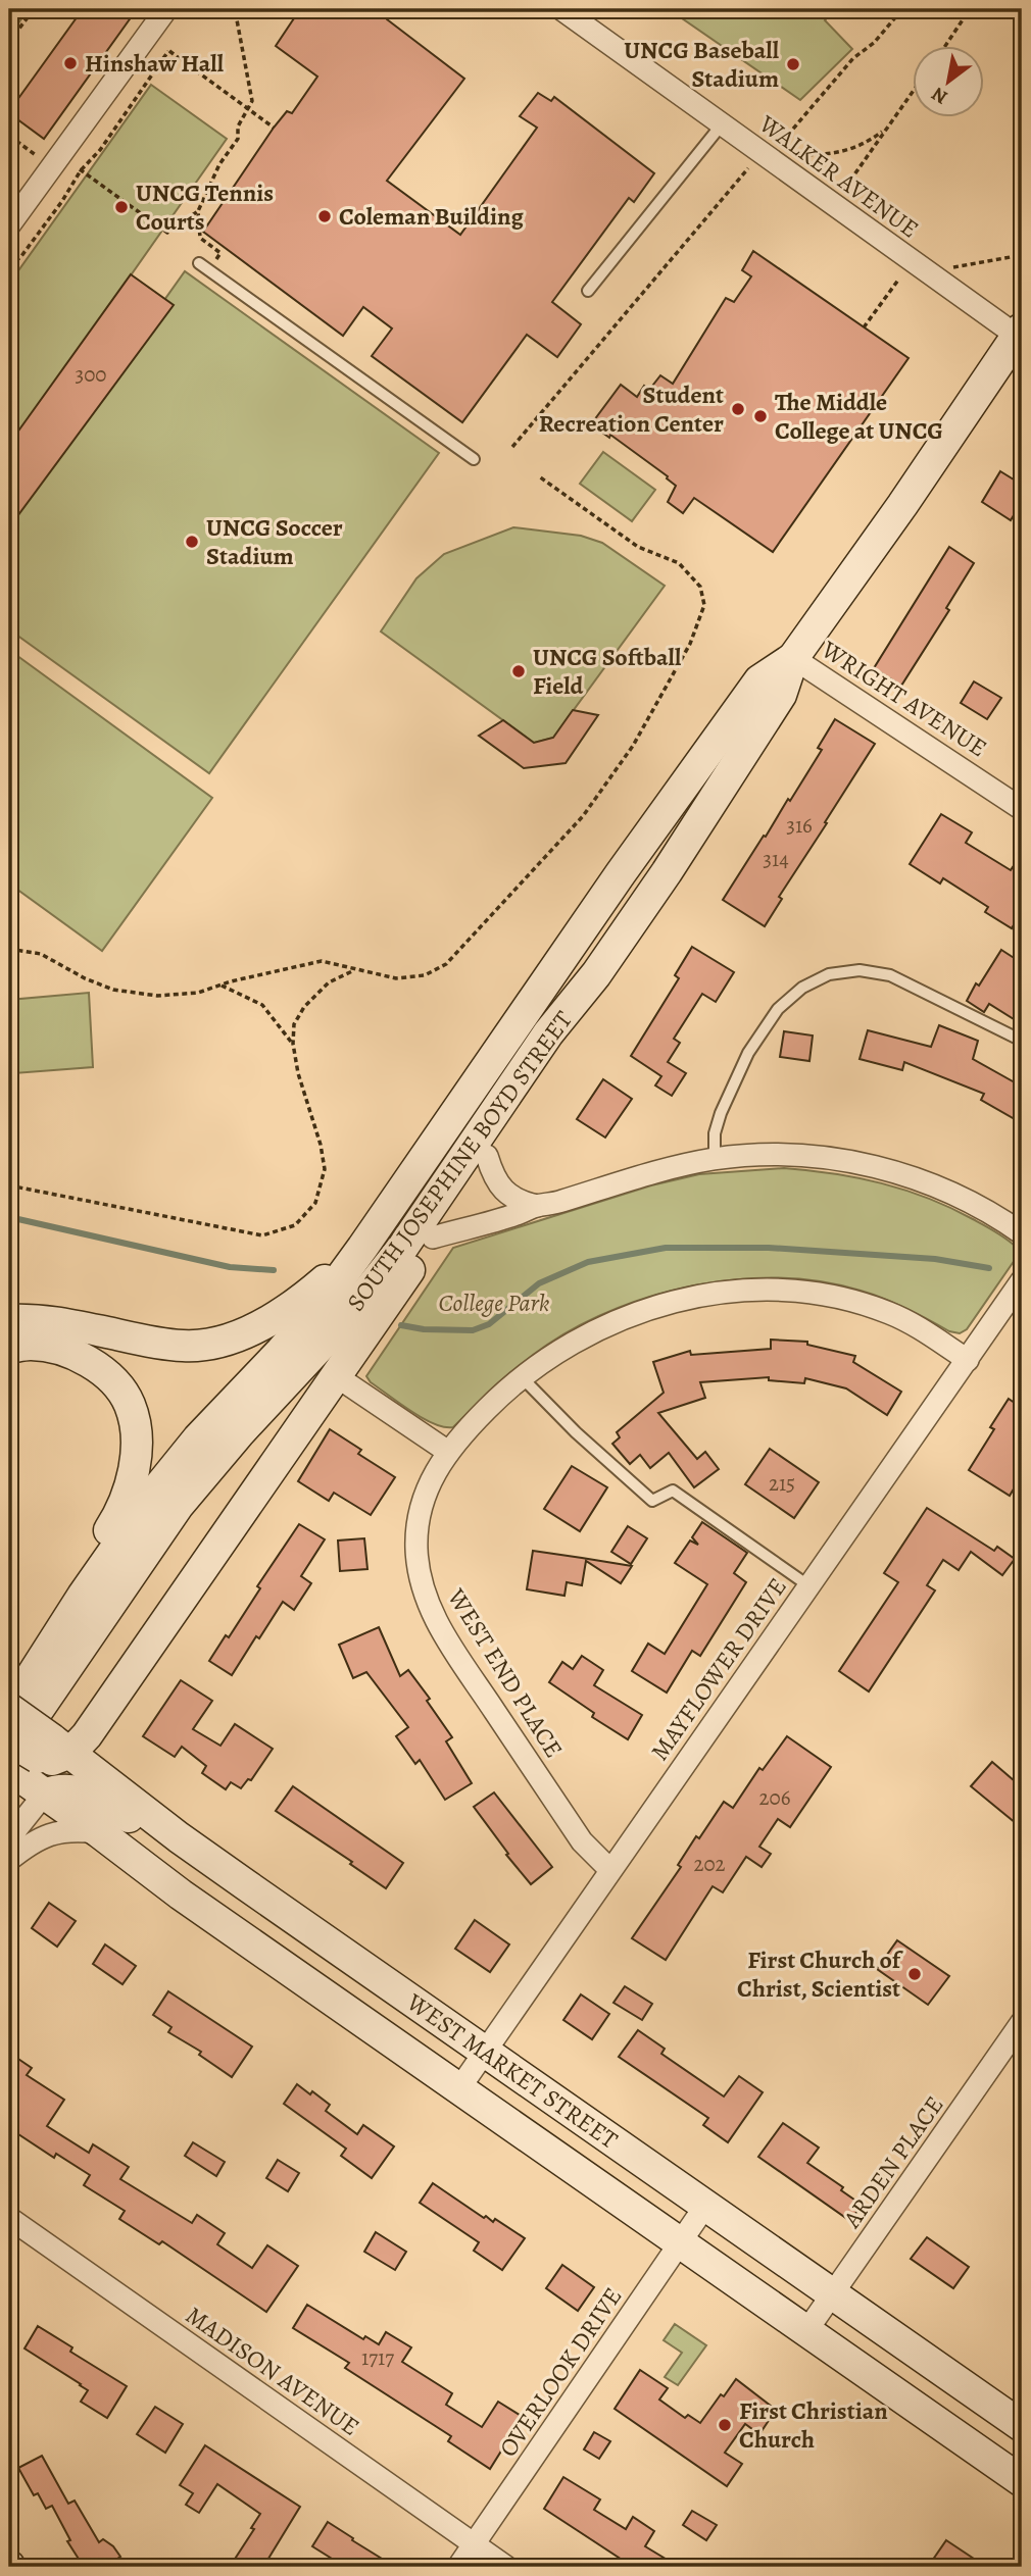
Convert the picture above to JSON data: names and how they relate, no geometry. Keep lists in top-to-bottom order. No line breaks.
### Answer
{"streets":{"main road":["SOUTH JOSEPHINE BOYD STREET","WEST MARKET STREET"],"street":["WALKER AVENUE","WRIGHT AVENUE","MAYFLOWER DRIVE","WEST END PLACE","ARDEN PLACE","MADISON AVENUE","OVERLOOK DRIVE"]},"crossings":[["WALKER AVENUE","SOUTH JOSEPHINE BOYD STREET"],["WRIGHT AVENUE","SOUTH JOSEPHINE BOYD STREET"],["SOUTH JOSEPHINE BOYD STREET","WEST MARKET STREET"],["MAYFLOWER DRIVE","WEST END PLACE"],["MAYFLOWER DRIVE","WEST MARKET STREET"],["WEST MARKET STREET","ARDEN PLACE"],["WEST MARKET STREET","OVERLOOK DRIVE"],["MADISON AVENUE","OVERLOOK DRIVE"]],"parks":["College Park"],"places":["Hinshaw Hall","UNCG Baseball Stadium","UNCG Tennis Courts","Coleman Building","Student Recreation Center","The Middle College at UNCG","UNCG Soccer Stadium","UNCG Softball Field","First Church of Christ, Scientist","First Christian Church"],"house_numbers":["300","316","314","215","206","202","1717"],"north":"bottom left"}
